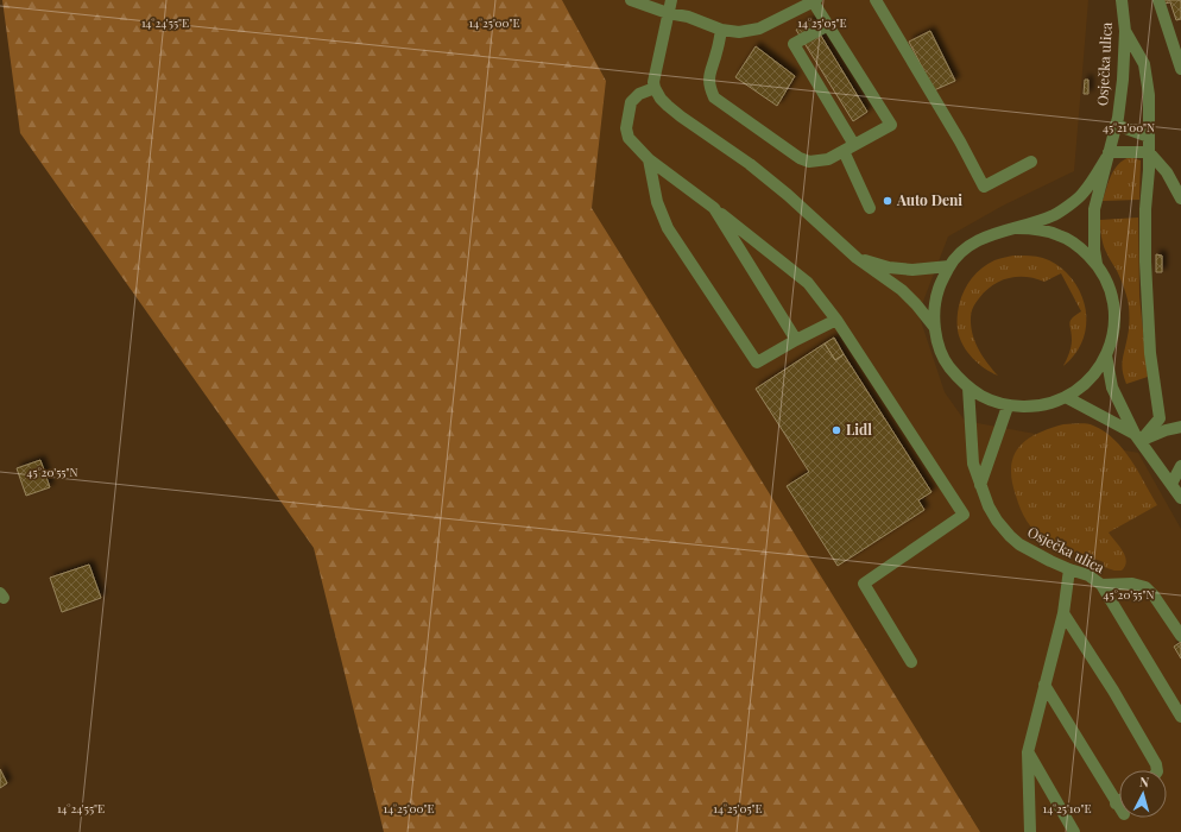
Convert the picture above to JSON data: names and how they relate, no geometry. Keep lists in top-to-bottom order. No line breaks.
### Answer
{"streets":{"street":["Osječka ulica"]},"places":["Auto Deni","Lidl"],"north":"top","coordinates":["14°24'55\"E","14°25'00\"E","14°25'05\"E","45°21'00\"N","45°20'55\"N","14°25'10\"E"]}
